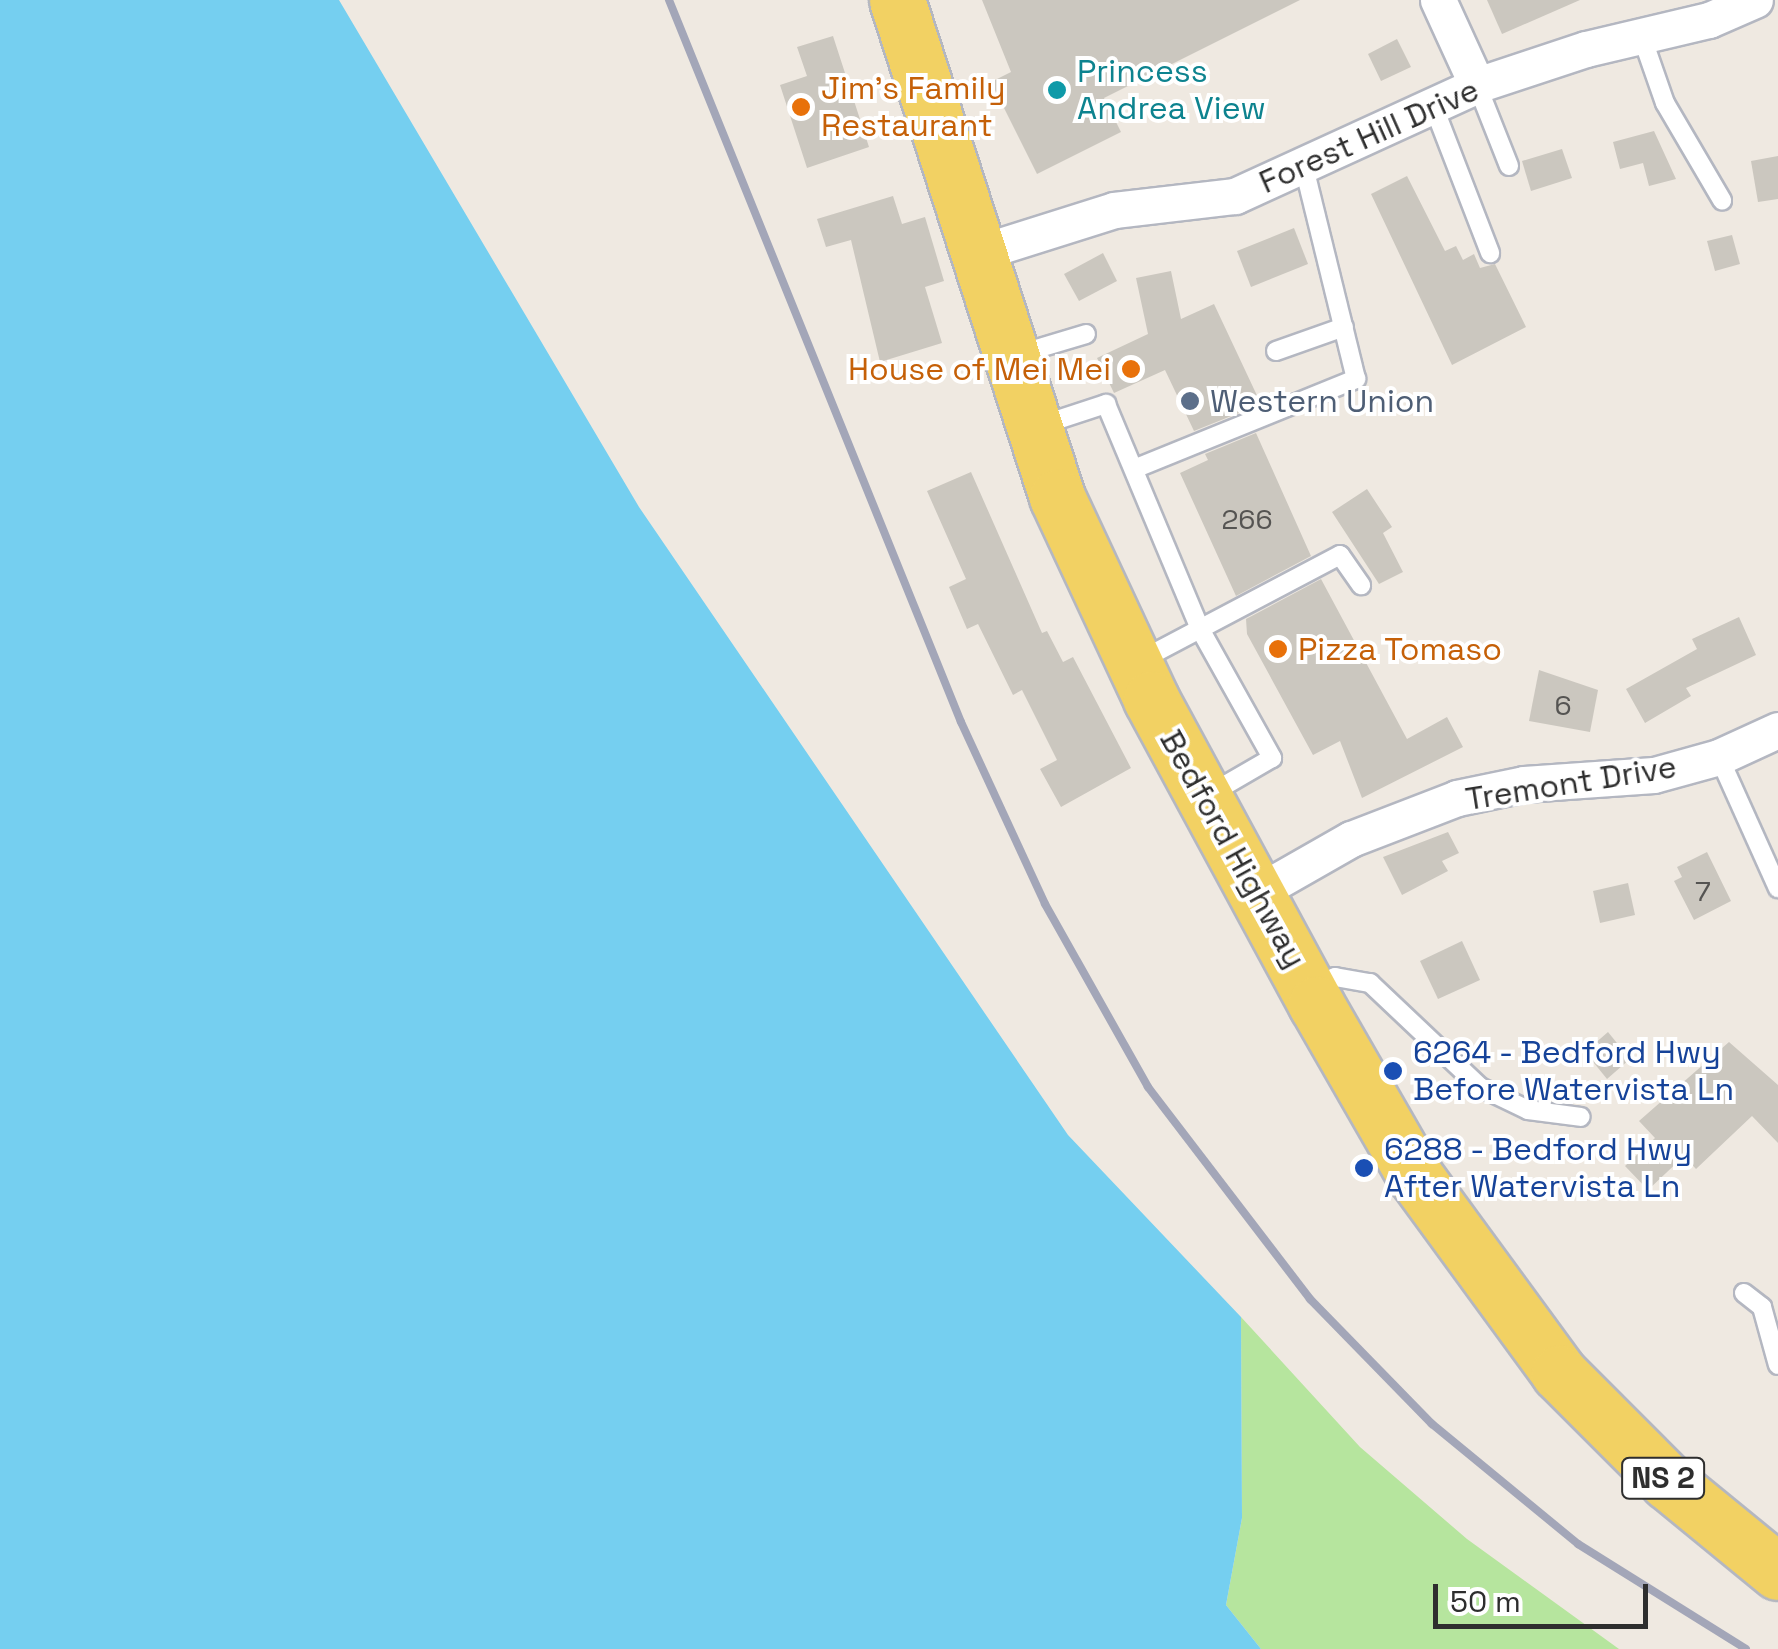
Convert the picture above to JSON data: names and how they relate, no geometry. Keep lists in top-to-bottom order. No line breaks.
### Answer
{"streets":{"main road":["Bedford Highway","NS 2"],"street":["Forest Hill Drive","Tremont Drive"]},"crossings":[["Forest Hill Drive","Bedford Highway"],["Tremont Drive","Bedford Highway"]],"places":["Princess Andrea View","Jim's Family Restaurant","House of Mei Mei","Western Union","Pizza Tomaso","6264 - Bedford Hwy Before Watervista Ln","6288 - Bedford Hwy After Watervista Ln"],"house_numbers":["266","6","7"],"scale_bar":"50 m"}
